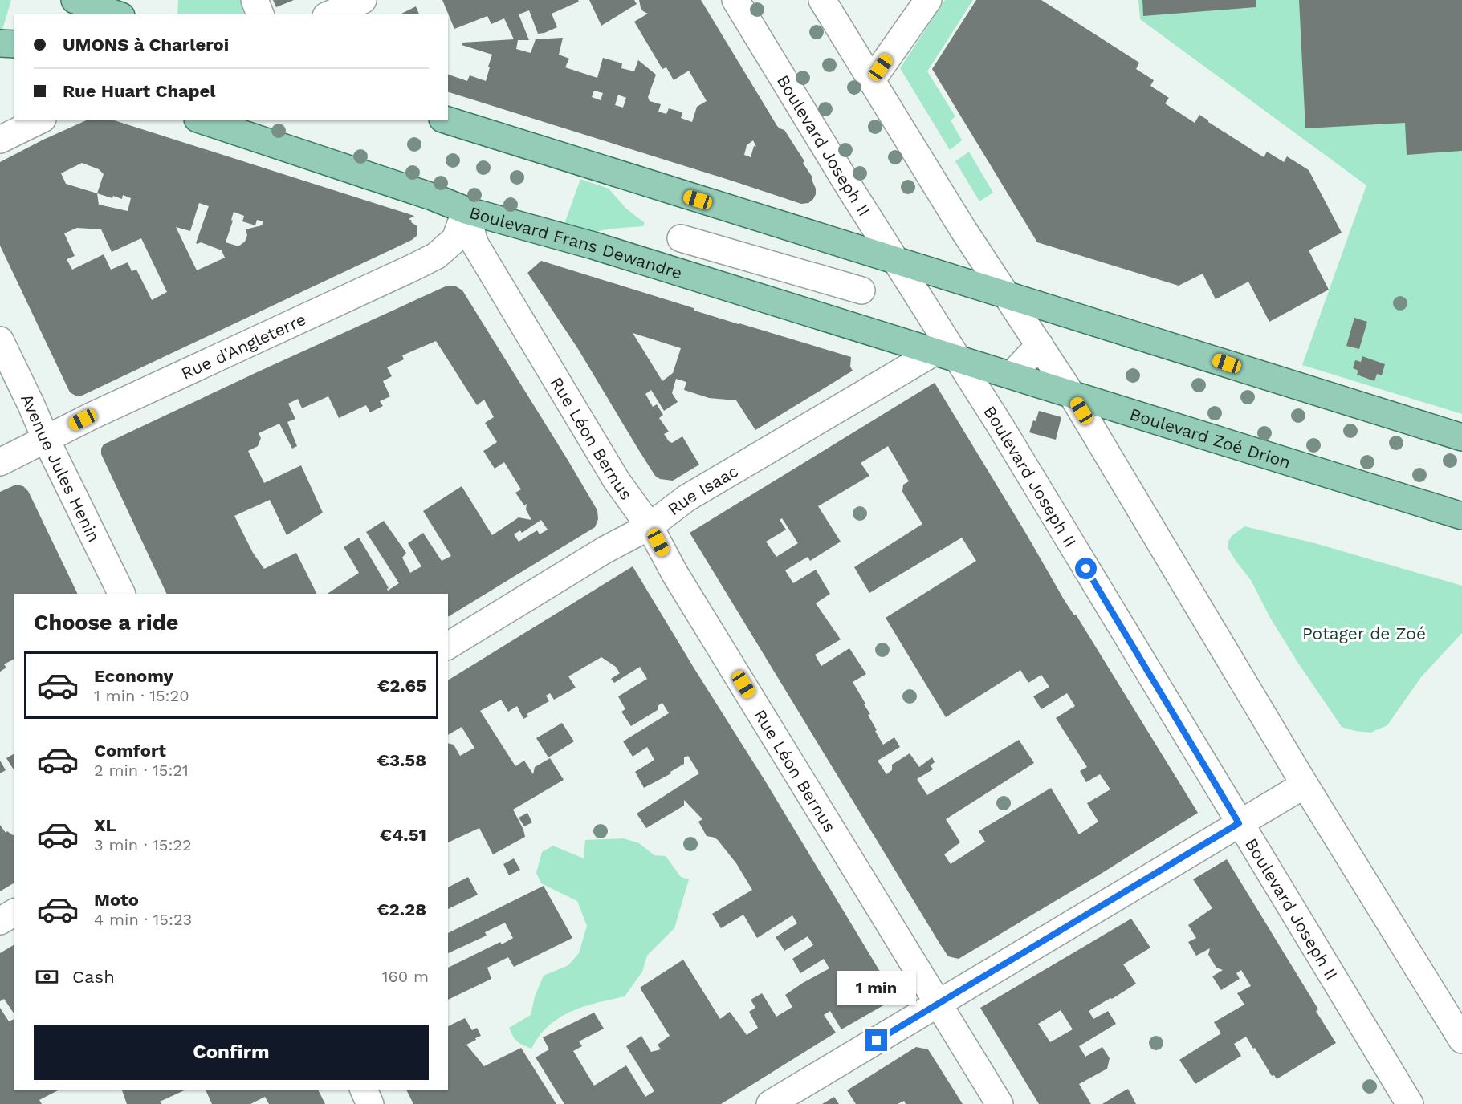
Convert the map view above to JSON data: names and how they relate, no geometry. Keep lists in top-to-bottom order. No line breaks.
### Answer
{"streets":{"main road":["Boulevard Frans Dewandre","Boulevard Zoé Drion"],"street":["Boulevard Joseph II","Rue d'Angleterre","Rue Léon Bernus","Avenue Jules Henin","Rue Isaac"]},"crossings":[["Boulevard Joseph II","Boulevard Frans Dewandre"],["Boulevard Joseph II","Boulevard Zoé Drion"],["Boulevard Joseph II","Rue Isaac"],["Boulevard Frans Dewandre","Rue d'Angleterre"],["Boulevard Frans Dewandre","Boulevard Zoé Drion"],["Boulevard Frans Dewandre","Rue Léon Bernus"],["Boulevard Frans Dewandre","Rue Isaac"],["Rue d'Angleterre","Rue Léon Bernus"],["Rue d'Angleterre","Avenue Jules Henin"],["Boulevard Zoé Drion","Rue Isaac"],["Rue Léon Bernus","Rue Isaac"]],"parks":["Potager de Zoé"],"page":{"banner":["UMONS à Charleroi","Rue Huart Chapel"],"heading":"Choose a ride","list":[{"name":"Economy","note":"1 min · 15:20","value":"€2.65"},{"name":"Comfort","note":"2 min · 15:21","value":"€3.58"},{"name":"XL","note":"3 min · 15:22","value":"€4.51"},{"name":"Moto","note":"4 min · 15:23","value":"€2.28"}],"pay":["Cash","160 m"],"bubble":"1 min","buttons":"Confirm"}}
